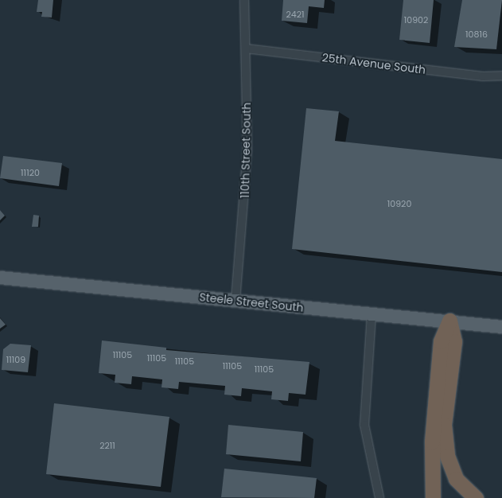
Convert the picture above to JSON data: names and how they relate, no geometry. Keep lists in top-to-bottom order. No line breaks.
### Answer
{"streets":{"main road":["Steele Street South"],"street":["25th Avenue South","110th Street South"]},"crossings":[["25th Avenue South","110th Street South"],["110th Street South","Steele Street South"]],"house_numbers":["2421","10902","10816","11120","10920","11105","11105","11109","11105","11105","11105","2211"]}
